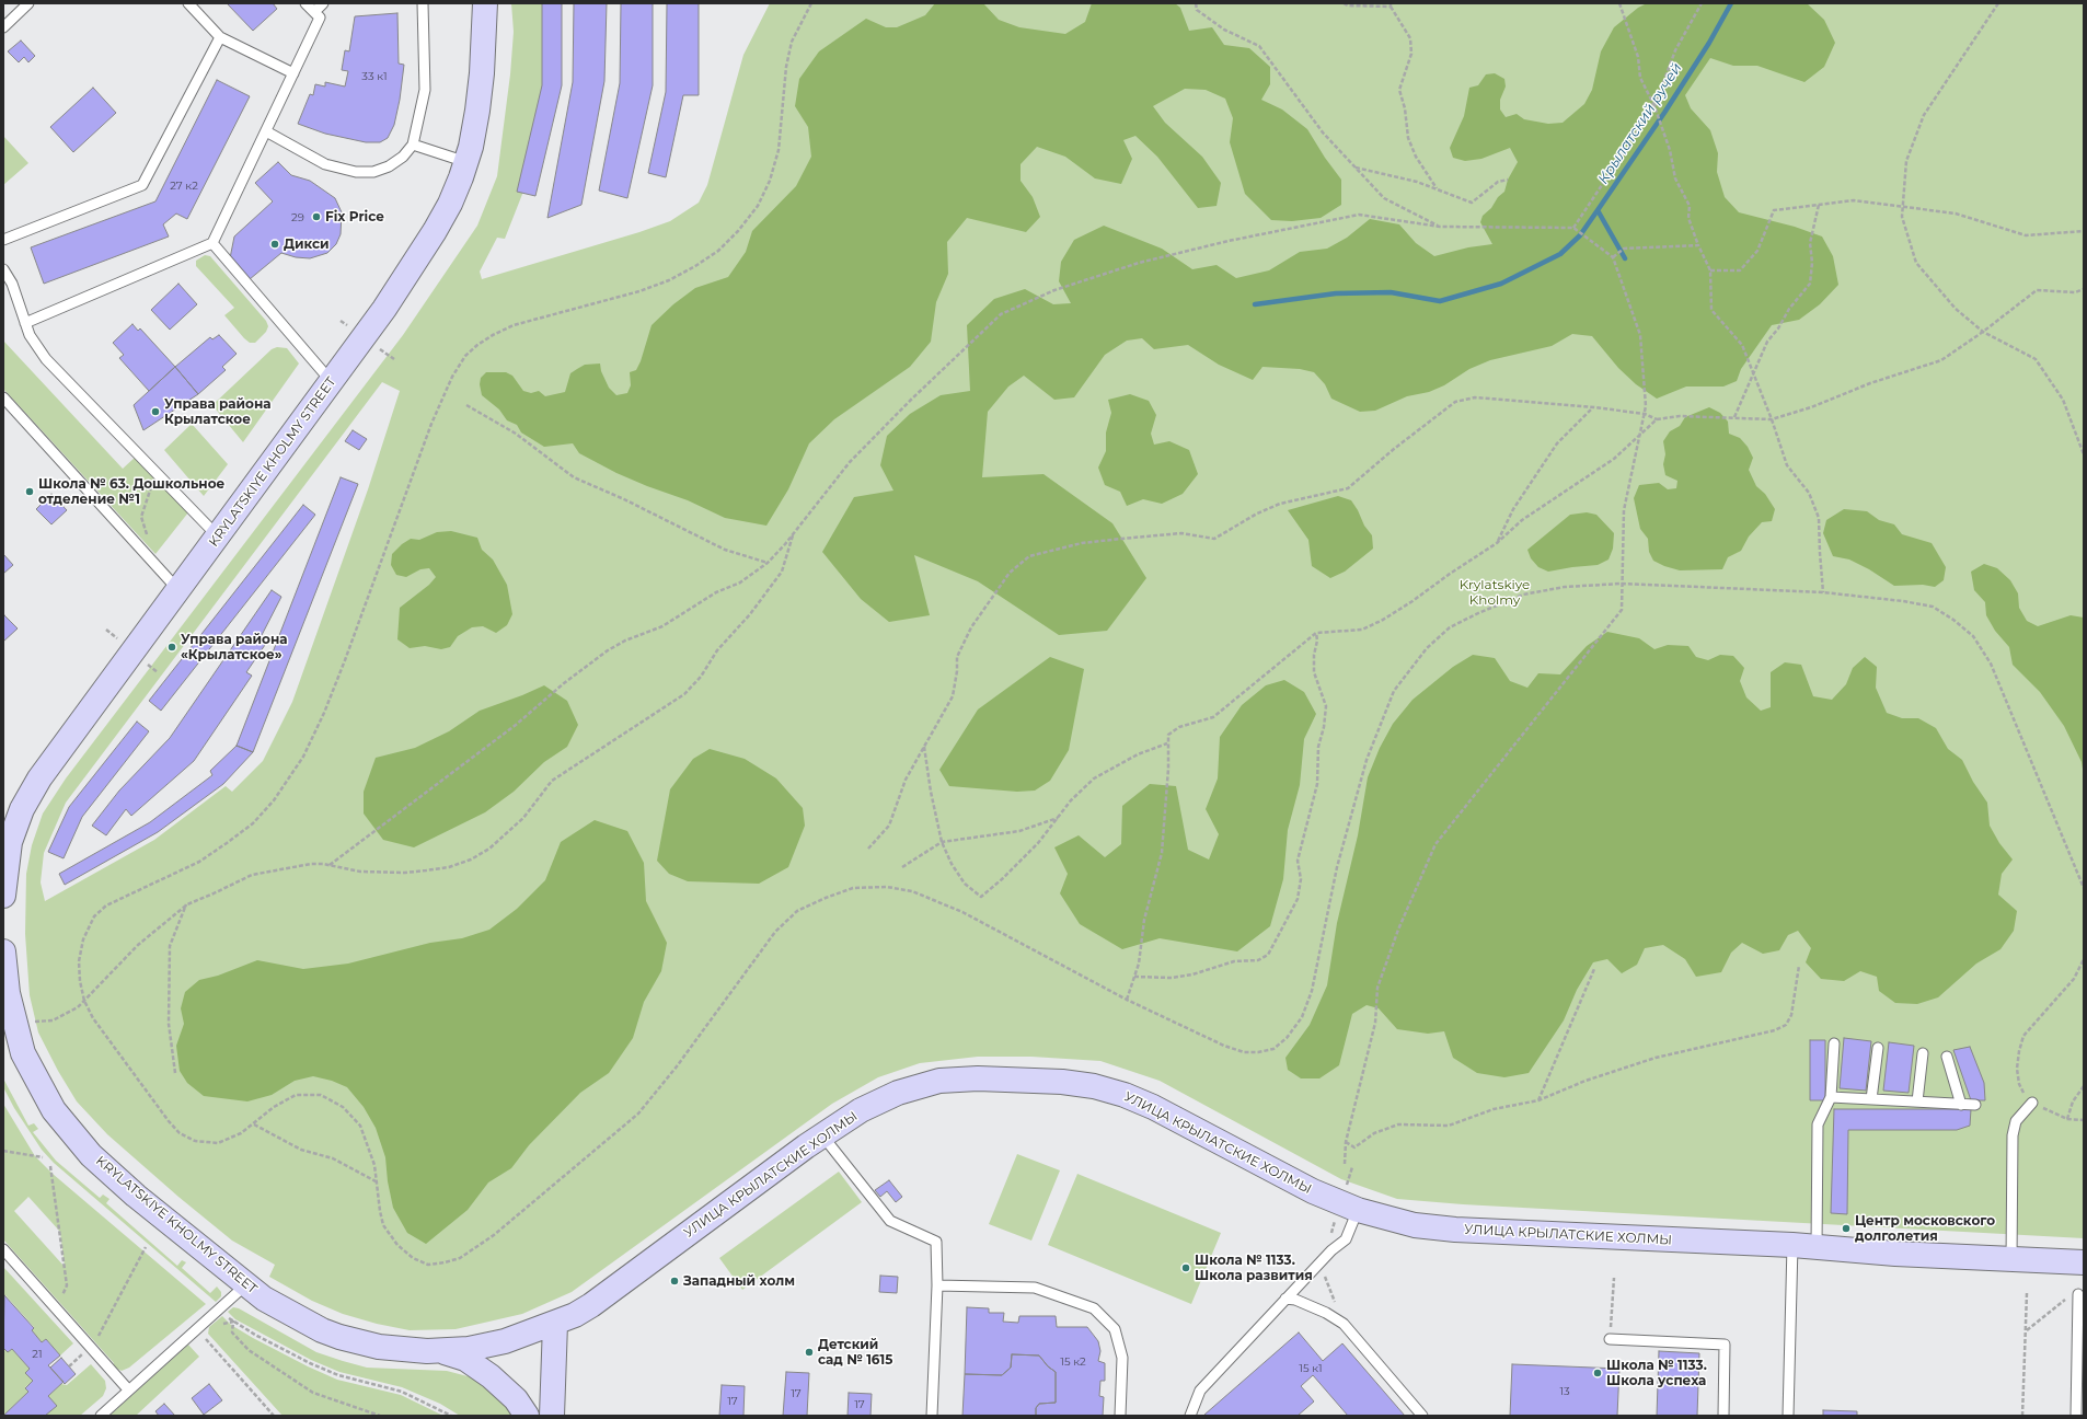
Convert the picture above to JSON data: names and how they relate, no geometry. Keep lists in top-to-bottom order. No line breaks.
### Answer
{"streets":{"street":["KRYLATSKIYE KHOLMY STREET","УЛИЦА КРЫЛАТСКИЕ ХОЛМЫ"]},"crossings":[["KRYLATSKIYE KHOLMY STREET","УЛИЦА КРЫЛАТСКИЕ ХОЛМЫ"]],"water":["Крылатский ручей"],"parks":["Krylatskiye Kholmy"],"places":["Fix Price","Дикси","Управа района Крылатское","Школа № 63. Дошкольное отделение №1","Управа района «Крылатское»","Центр московского долголетия","Школа № 1133. Школа развития","Западный холм","Детский сад № 1615","Школа № 1133. Школа успеха"],"house_numbers":["33 к1","27 к2","29","21","15 к2","15 к1","13","17","17","17"]}
